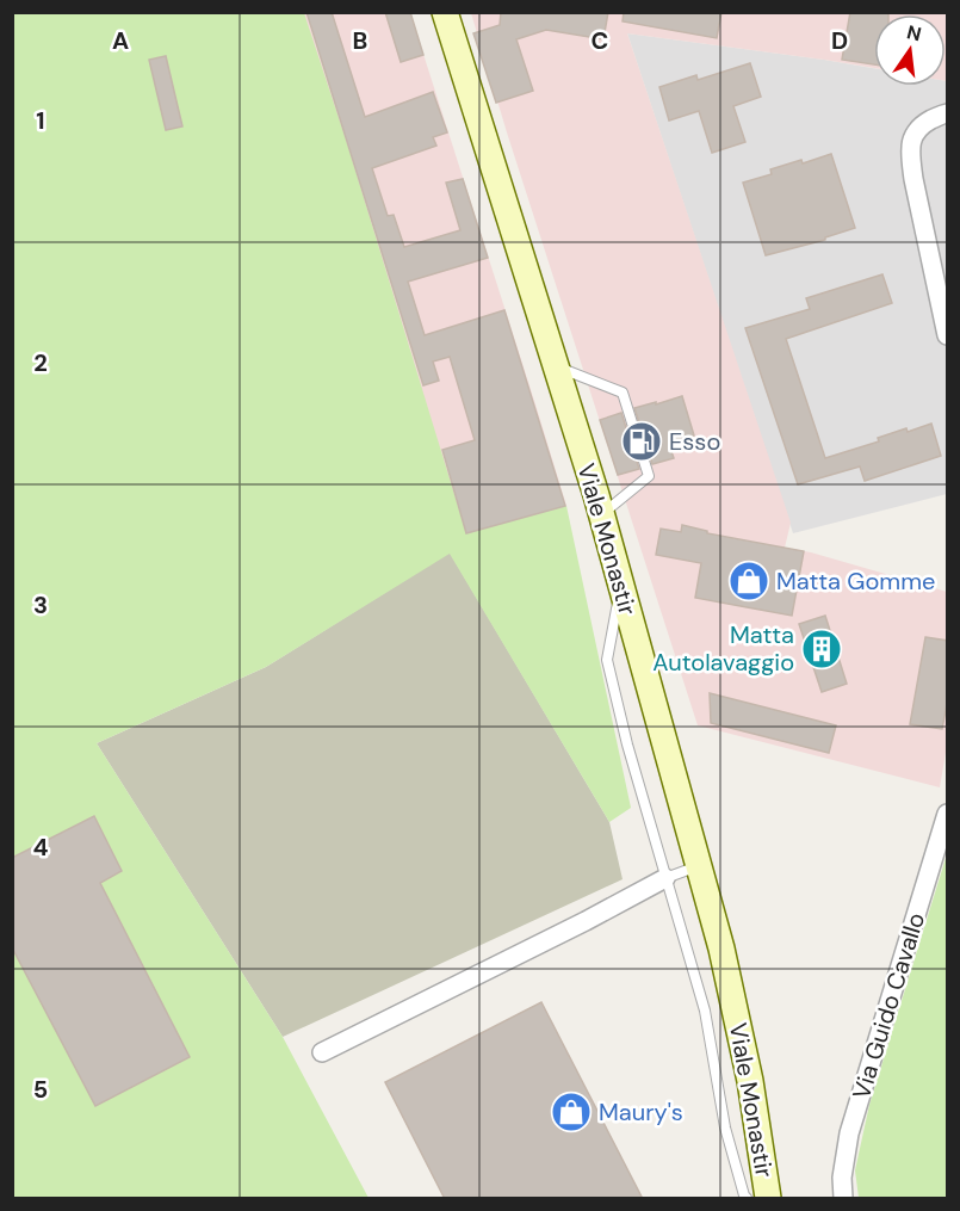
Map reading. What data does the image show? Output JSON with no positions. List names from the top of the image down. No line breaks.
{"streets":{"main road":["Viale Monastir"],"street":["Via Guido Cavallo"]},"places":{"fuel station":["Esso"],"shop":["Matta Gomme","Maury's"],"building":["Matta Autolavaggio"]},"north":"top","grid":{"columns":["A","B","C","D"],"rows":["1","2","3","4","5"]}}
